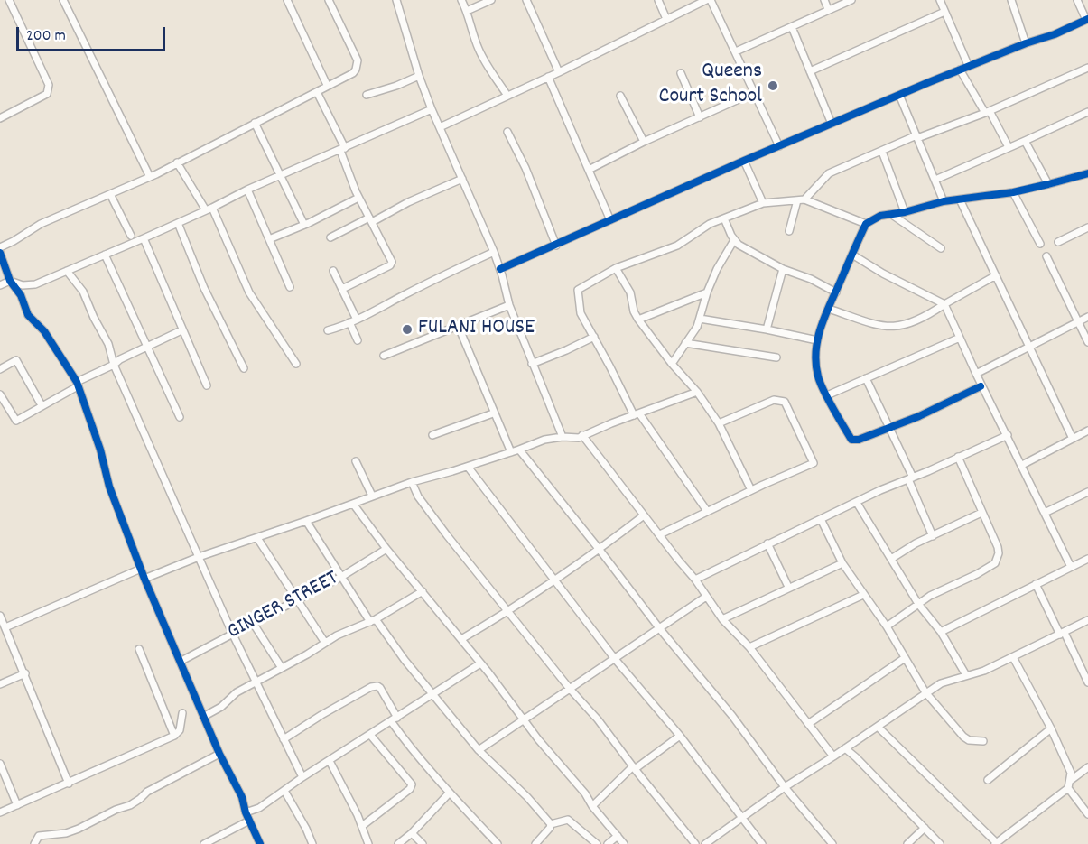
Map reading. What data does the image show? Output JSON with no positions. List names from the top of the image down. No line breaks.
{"streets":{"street":["GINGER STREET"]},"places":["Queens Court School","FULANI HOUSE"],"scale_bar":"200 m"}
